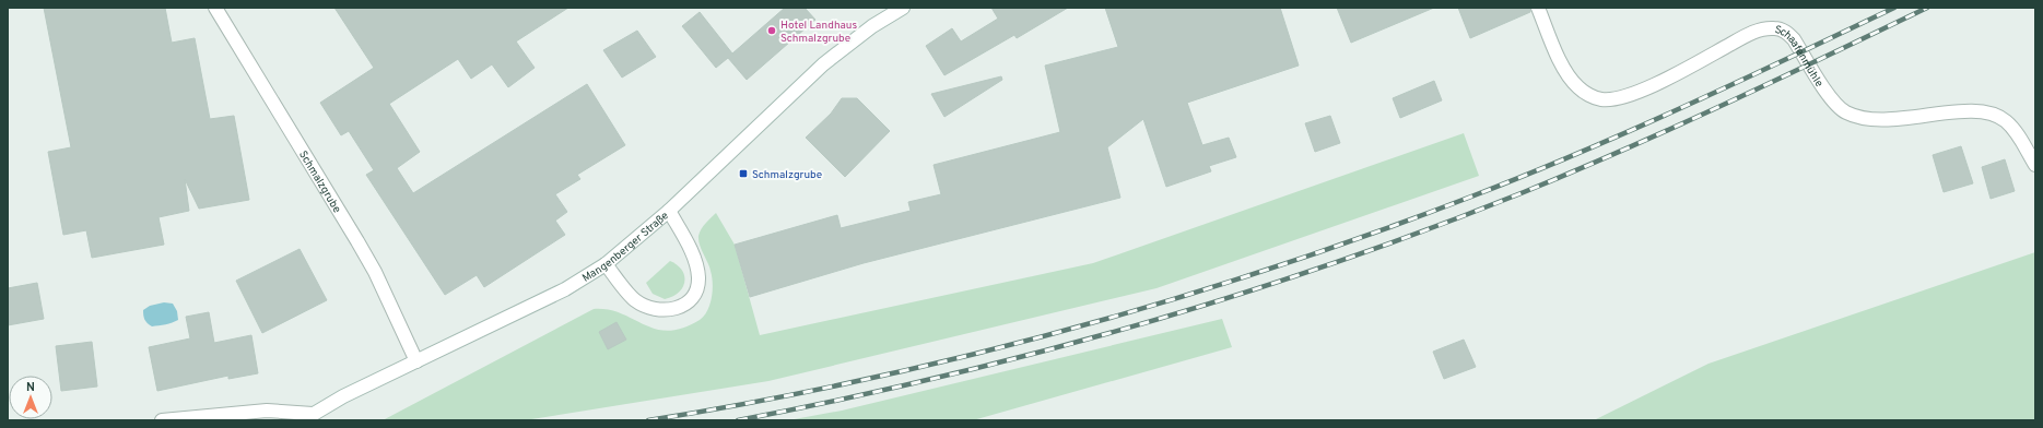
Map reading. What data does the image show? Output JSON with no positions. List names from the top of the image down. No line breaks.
{"streets":{"street":["Schaafenmühle","Schmalzgrube","Mangenberger Straße"]},"crossings":[["Schmalzgrube","Mangenberger Straße"]],"places":{"other":["Hotel Landhaus Schmalzgrube"],"transit":["Schmalzgrube"]},"north":"top"}
